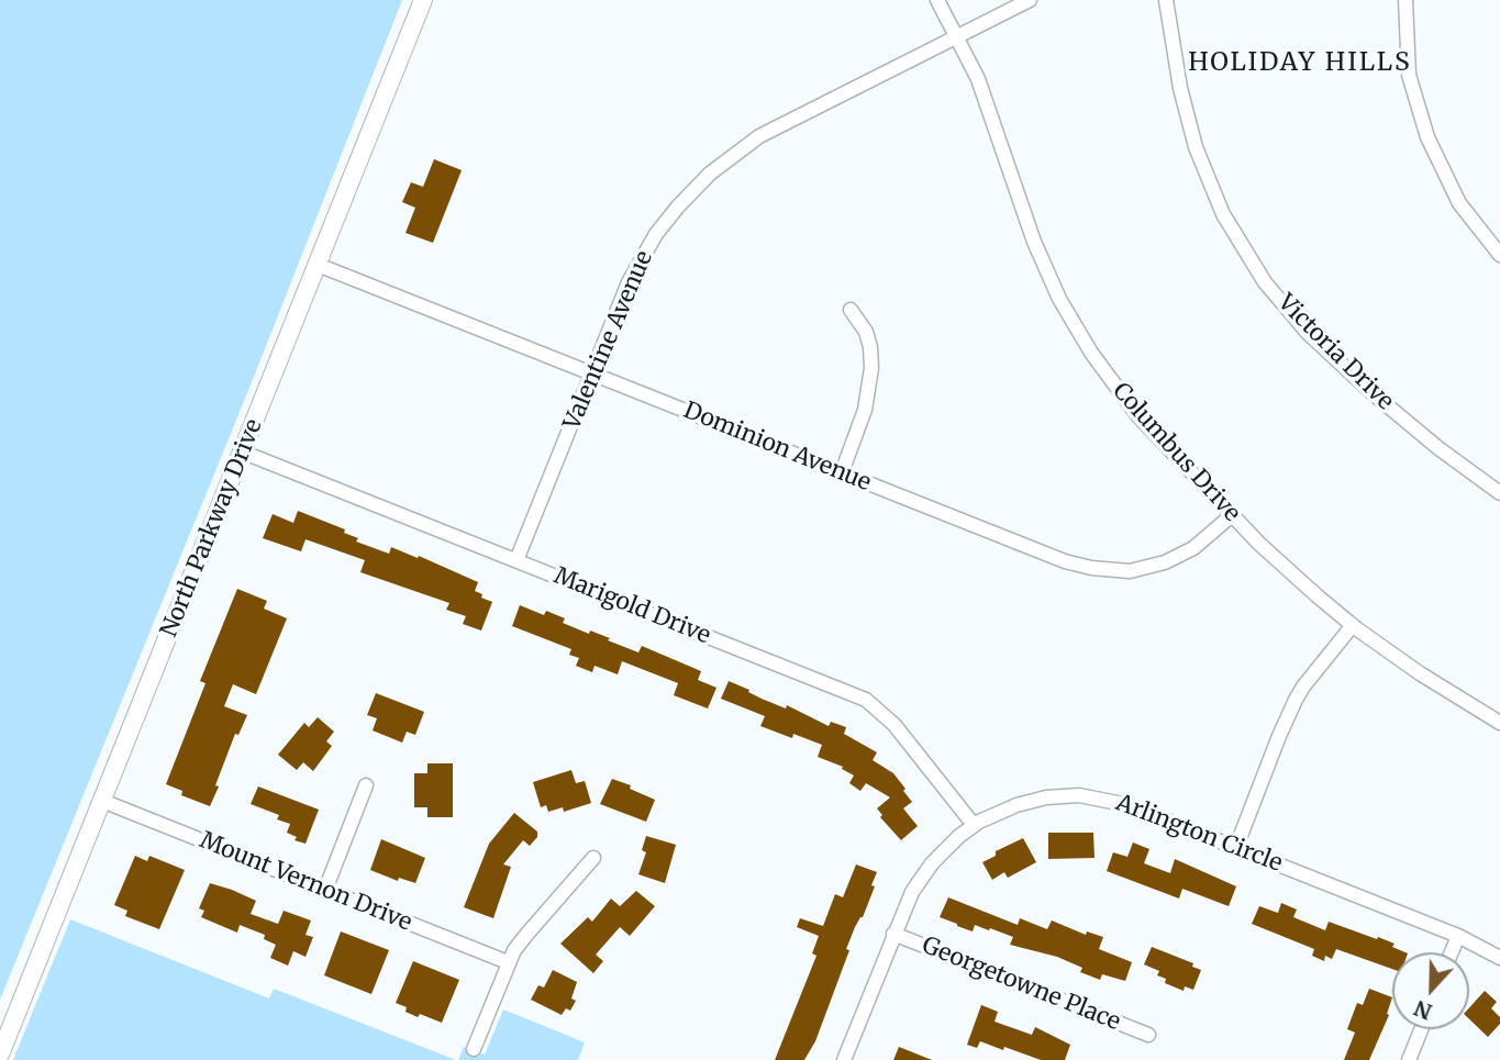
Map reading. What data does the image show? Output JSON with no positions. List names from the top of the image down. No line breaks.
{"streets":{"main road":["North Parkway Drive"],"street":["Valentine Avenue","Victoria Drive","Dominion Avenue","Columbus Drive","Marigold Drive","Arlington Circle","Mount Vernon Drive","Georgetowne Place"]},"crossings":[["Valentine Avenue","Dominion Avenue"],["Valentine Avenue","Columbus Drive"],["Valentine Avenue","Marigold Drive"],["Dominion Avenue","Columbus Drive"],["Dominion Avenue","North Parkway Drive"],["North Parkway Drive","Marigold Drive"],["North Parkway Drive","Mount Vernon Drive"],["Marigold Drive","Arlington Circle"],["Arlington Circle","Georgetowne Place"]],"districts":["HOLIDAY HILLS"],"north":"bottom"}
